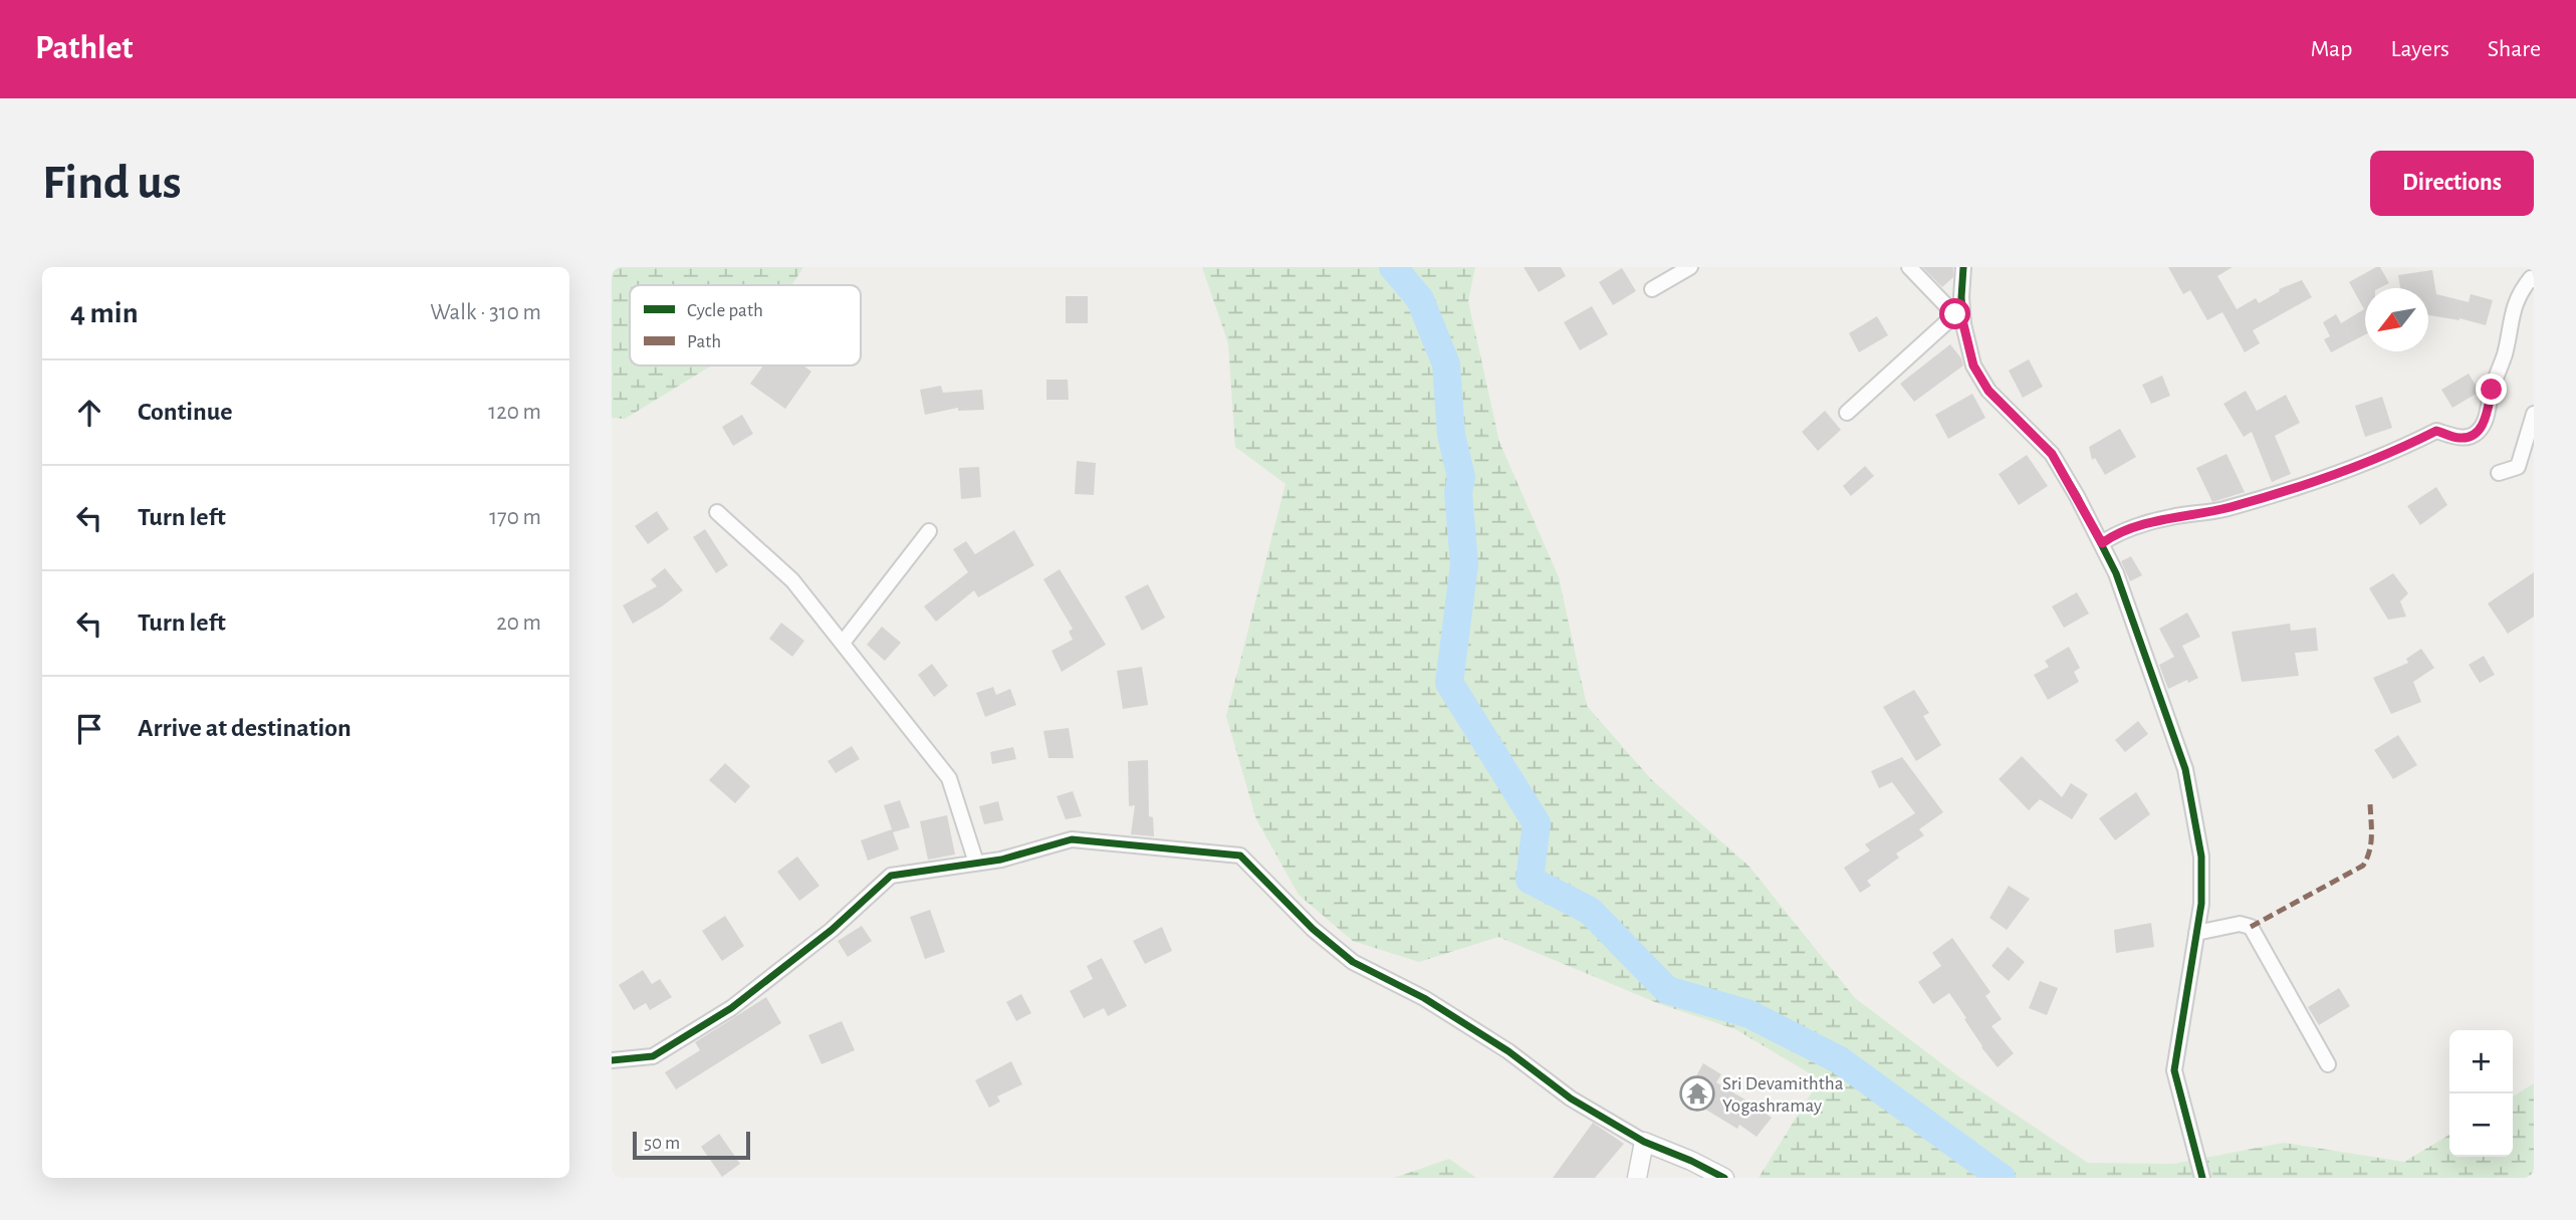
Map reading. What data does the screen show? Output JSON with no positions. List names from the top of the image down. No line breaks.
{"places":{"temple":["Sri Devamiththa Yogashramay"]},"legend":["Cycle path","Path"],"scale_bar":"50 m","north":"bottom left","page":{"header":"Pathlet","nav":["Map","Layers","Share"],"buttons":"Directions","title":"Find us","heading":["4 min","Walk · 310 m"],"list":[["Continue","120 m"],["Turn left","170 m"],["Turn left","20 m"],"Arrive at destination"],"map_buttons":["+","−"],"scale":"50 m"}}
